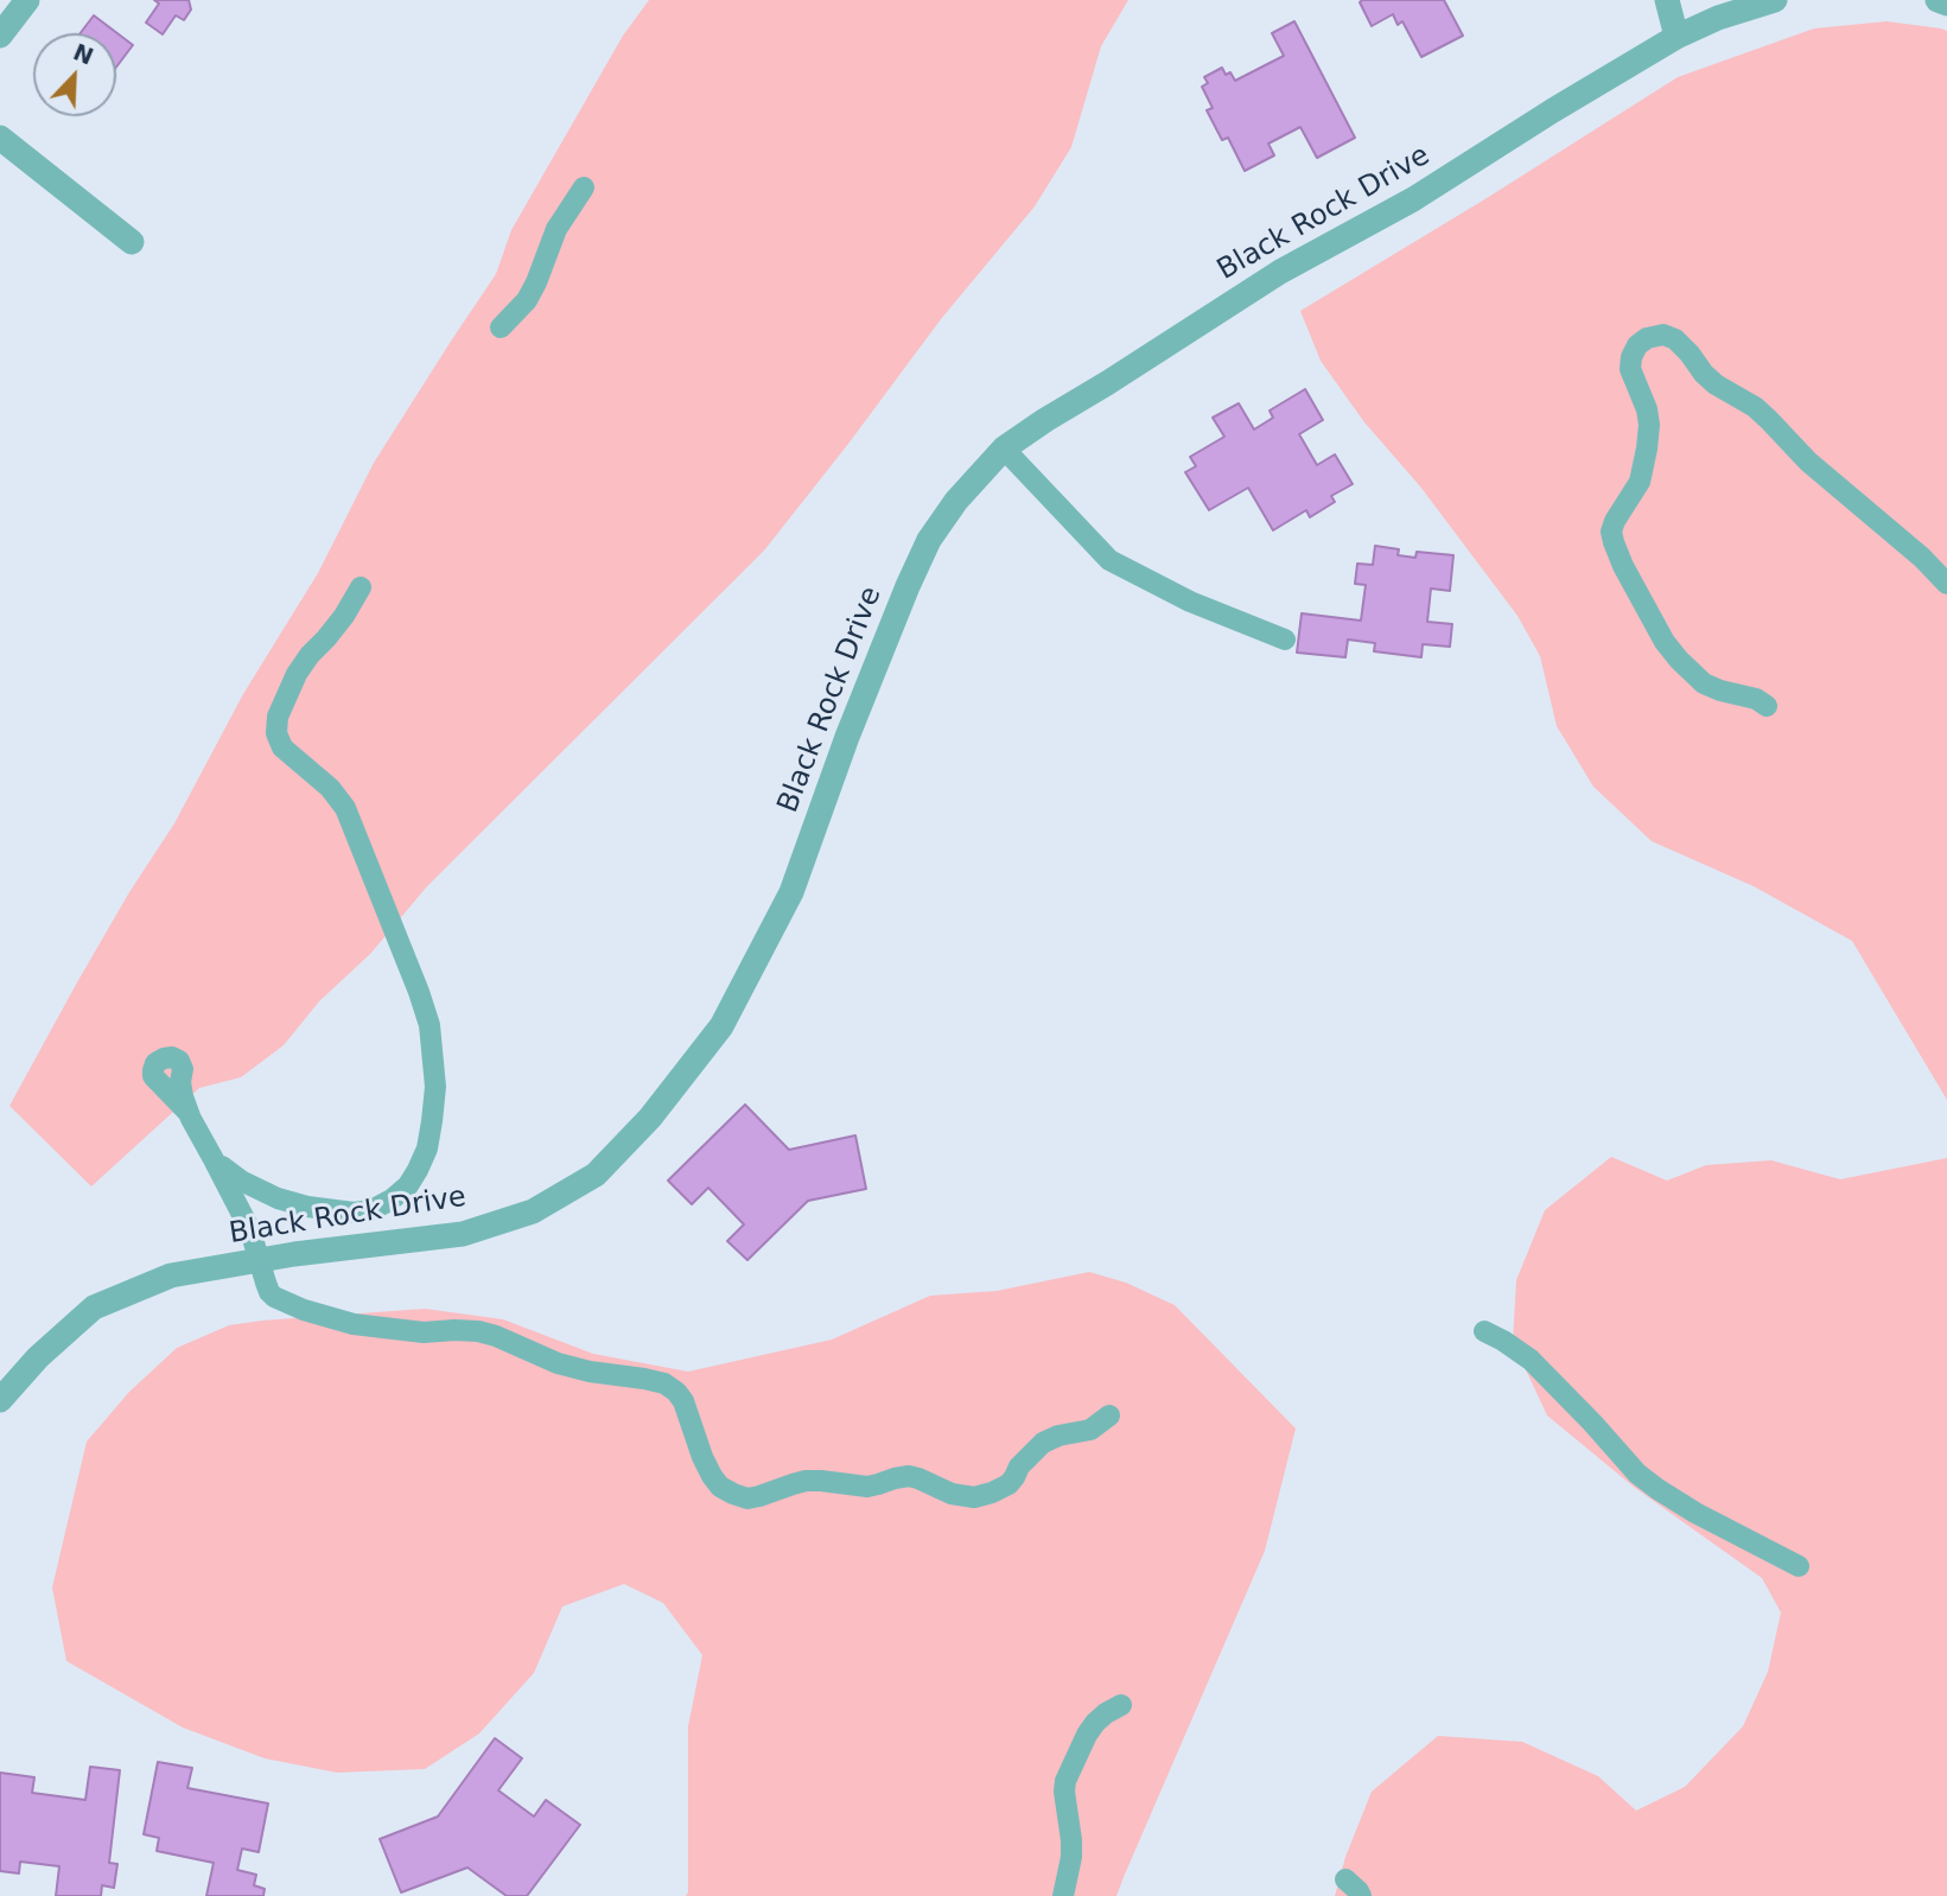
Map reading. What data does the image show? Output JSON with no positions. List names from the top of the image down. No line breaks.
{"streets":{"street":["Black Rock Drive"]},"north":"top right"}
